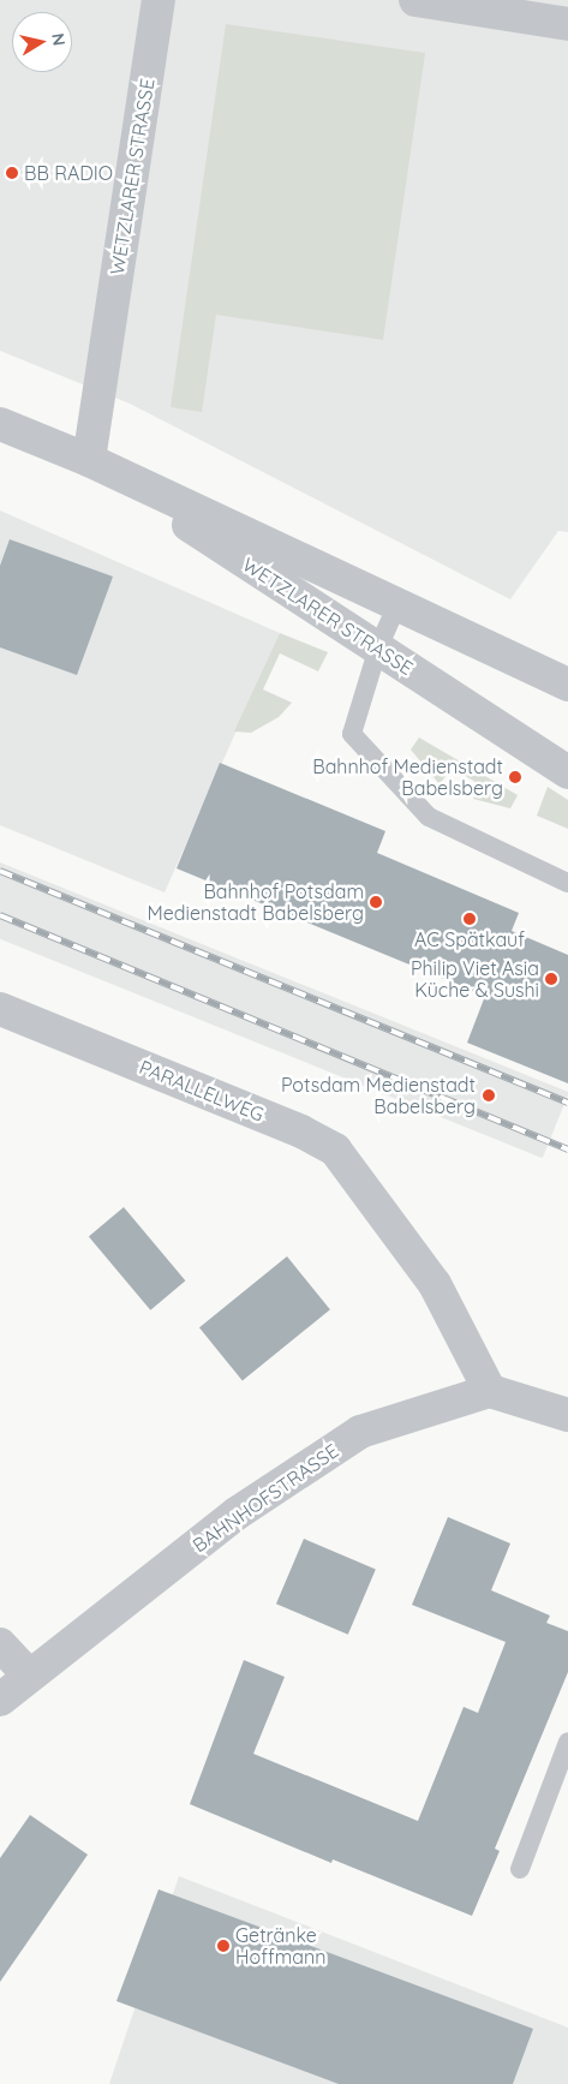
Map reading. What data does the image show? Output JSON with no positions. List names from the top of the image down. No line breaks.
{"streets":{"street":["WETZLARER STRASSE","PARALLELWEG","BAHNHOFSTRASSE"]},"crossings":[["PARALLELWEG","BAHNHOFSTRASSE"]],"places":["BB RADIO","Bahnhof Medienstadt Babelsberg","Bahnhof Potsdam Medienstadt Babelsberg","AC Spätkauf","Philip Viet Asia Küche & Sushi","Potsdam Medienstadt Babelsberg","Getränke Hoffmann"],"north":"right"}
